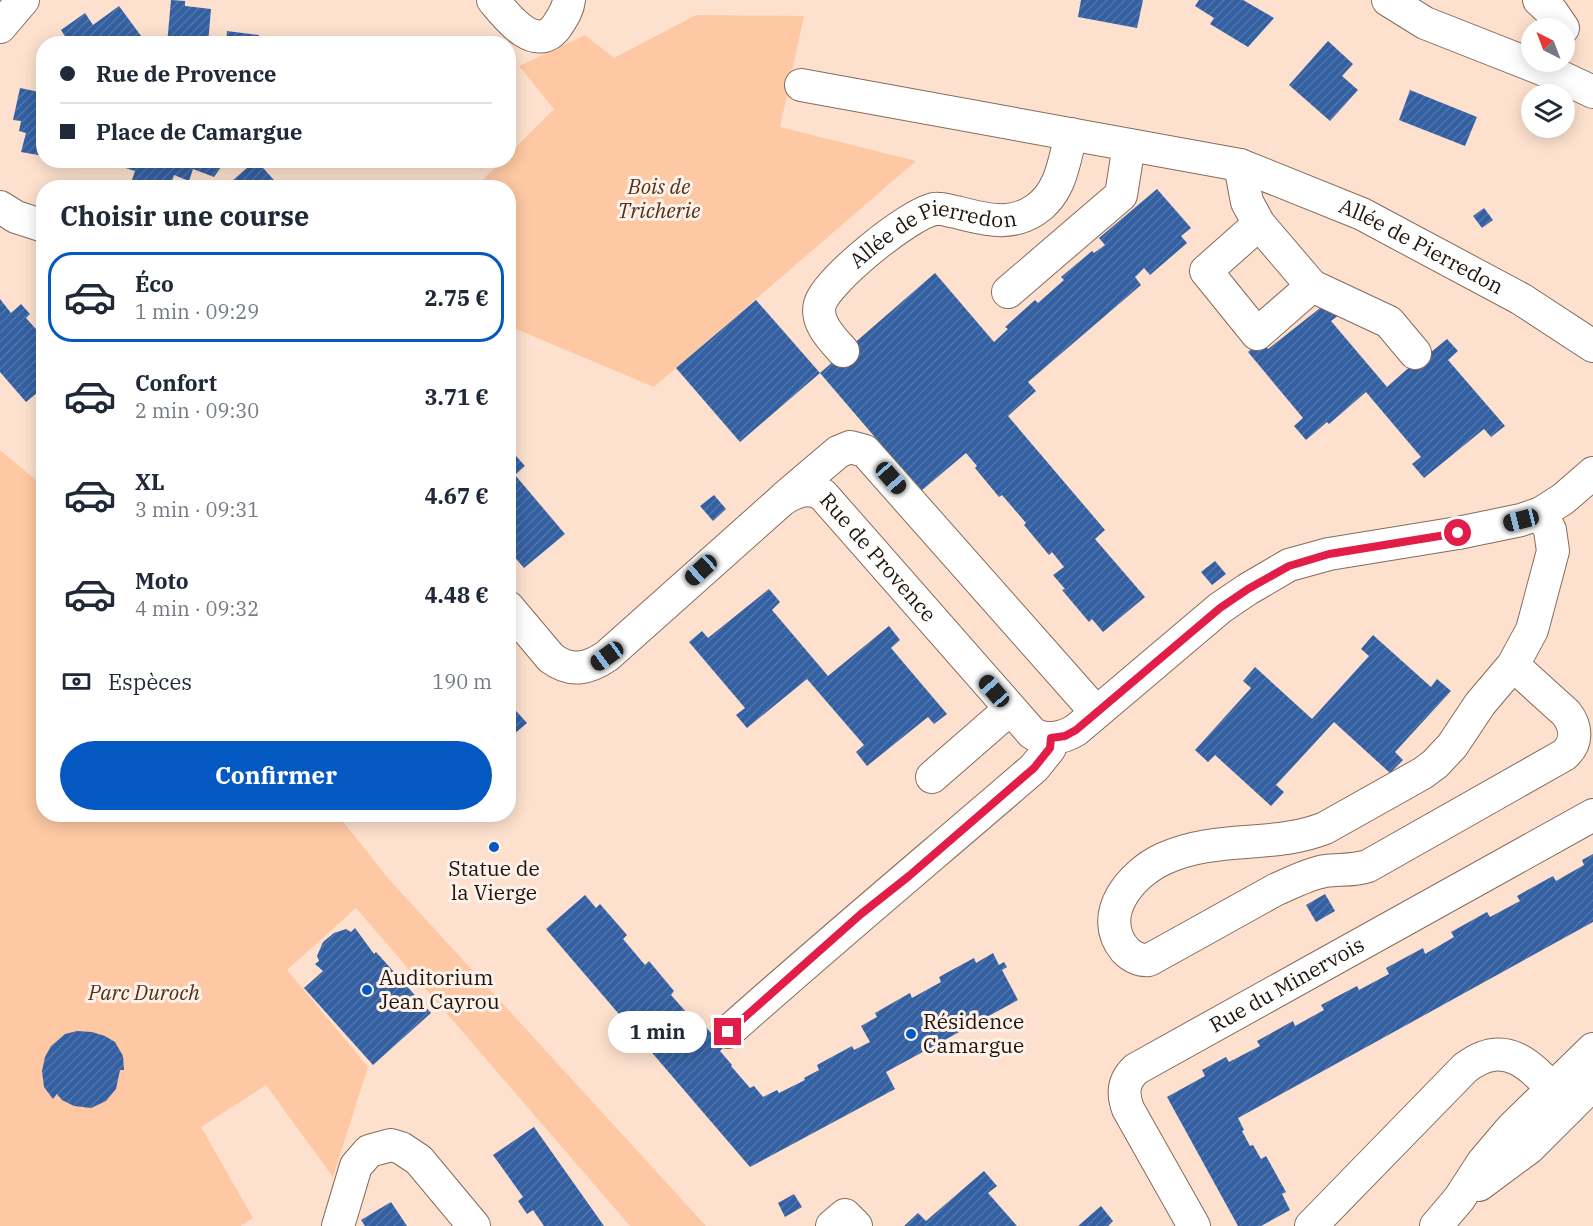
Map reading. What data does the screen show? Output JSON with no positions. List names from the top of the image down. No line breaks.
{"streets":{"street":["Allée de Pierredon","Rue de Provence","Rue du Minervois"]},"parks":["Bois de Tricherie","Parc Duroch"],"places":["Statue de la Vierge","Auditorium Jean Cayrou","Résidence Camargue"],"north":"top left","page":{"banner":["Rue de Provence","Place de Camargue"],"heading":"Choisir une course","list":[{"name":"Éco","note":"1 min · 09:29","value":"2.75 €"},{"name":"Confort","note":"2 min · 09:30","value":"3.71 €"},{"name":"XL","note":"3 min · 09:31","value":"4.67 €"},{"name":"Moto","note":"4 min · 09:32","value":"4.48 €"}],"pay":["Espèces","190 m"],"buttons":"Confirmer","bubble":"1 min"}}
